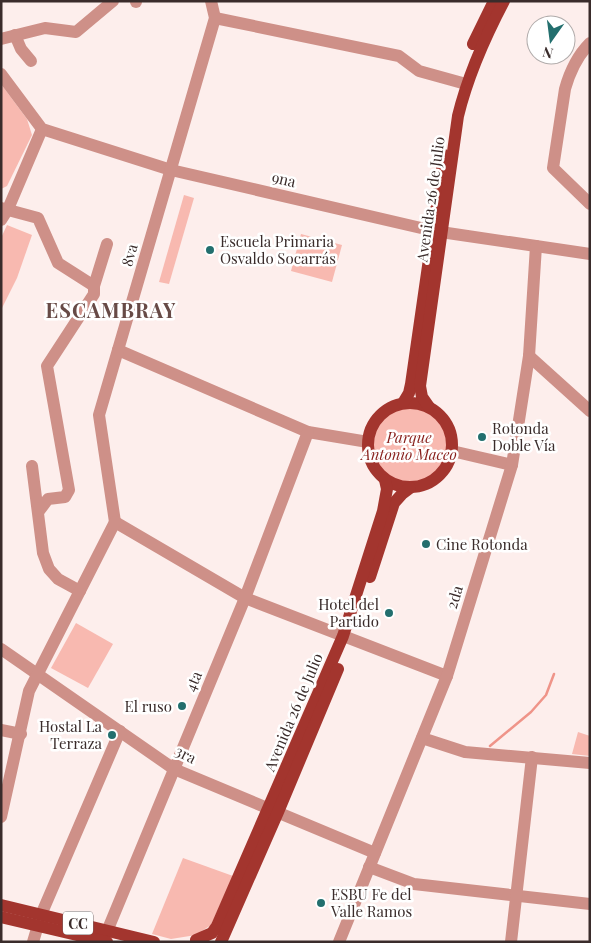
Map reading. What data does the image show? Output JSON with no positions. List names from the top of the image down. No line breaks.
{"streets":{"main road":["Avenida 26 de Julio","CC"],"street":["9na","8va","2da","4ta","3ra"]},"crossings":[["9na","Avenida 26 de Julio"],["9na","8va"],["9na","2da"],["Avenida 26 de Julio","3ra"],["2da","3ra"],["4ta","3ra"],["4ta","CC"]],"districts":["ESCAMBRAY"],"parks":["Parque Antonio Maceo"],"places":["Escuela Primaria Osvaldo Socarrás","Rotonda Doble Vía","Cine Rotonda","Hotel del Partido","El ruso","Hostal La Terraza","ESBU Fe del Valle Ramos"],"north":"bottom"}
